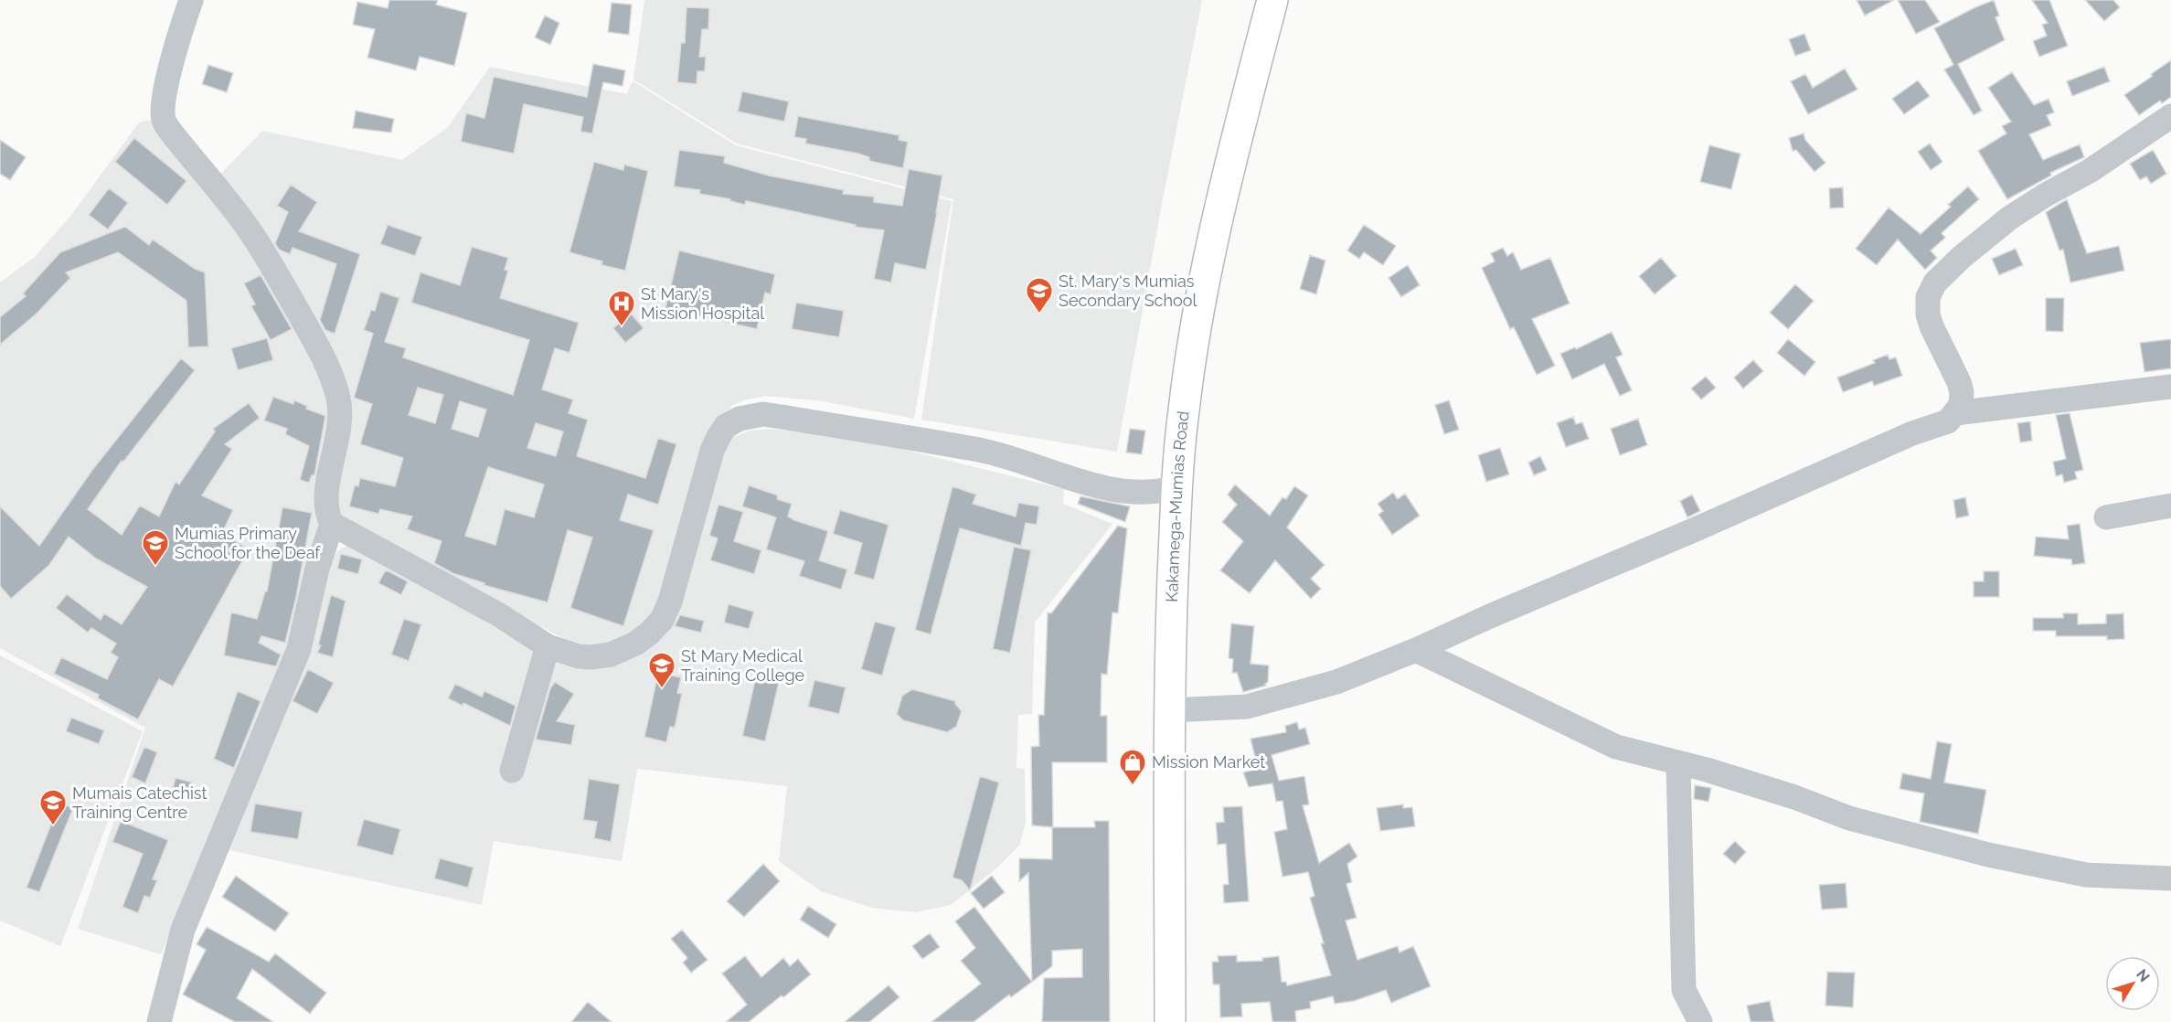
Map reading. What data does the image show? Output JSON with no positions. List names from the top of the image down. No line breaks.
{"streets":{"highway":["Kakamega-Mumias Road"]},"places":{"school or university":["St. Mary's Mumias Secondary School","Mumias Primary School for the Deaf","St Mary Medical Training College","Mumais Catechist Training Centre"],"hospital":["St Mary's Mission Hospital"],"shop":["Mission Market"]},"north":"top right"}
